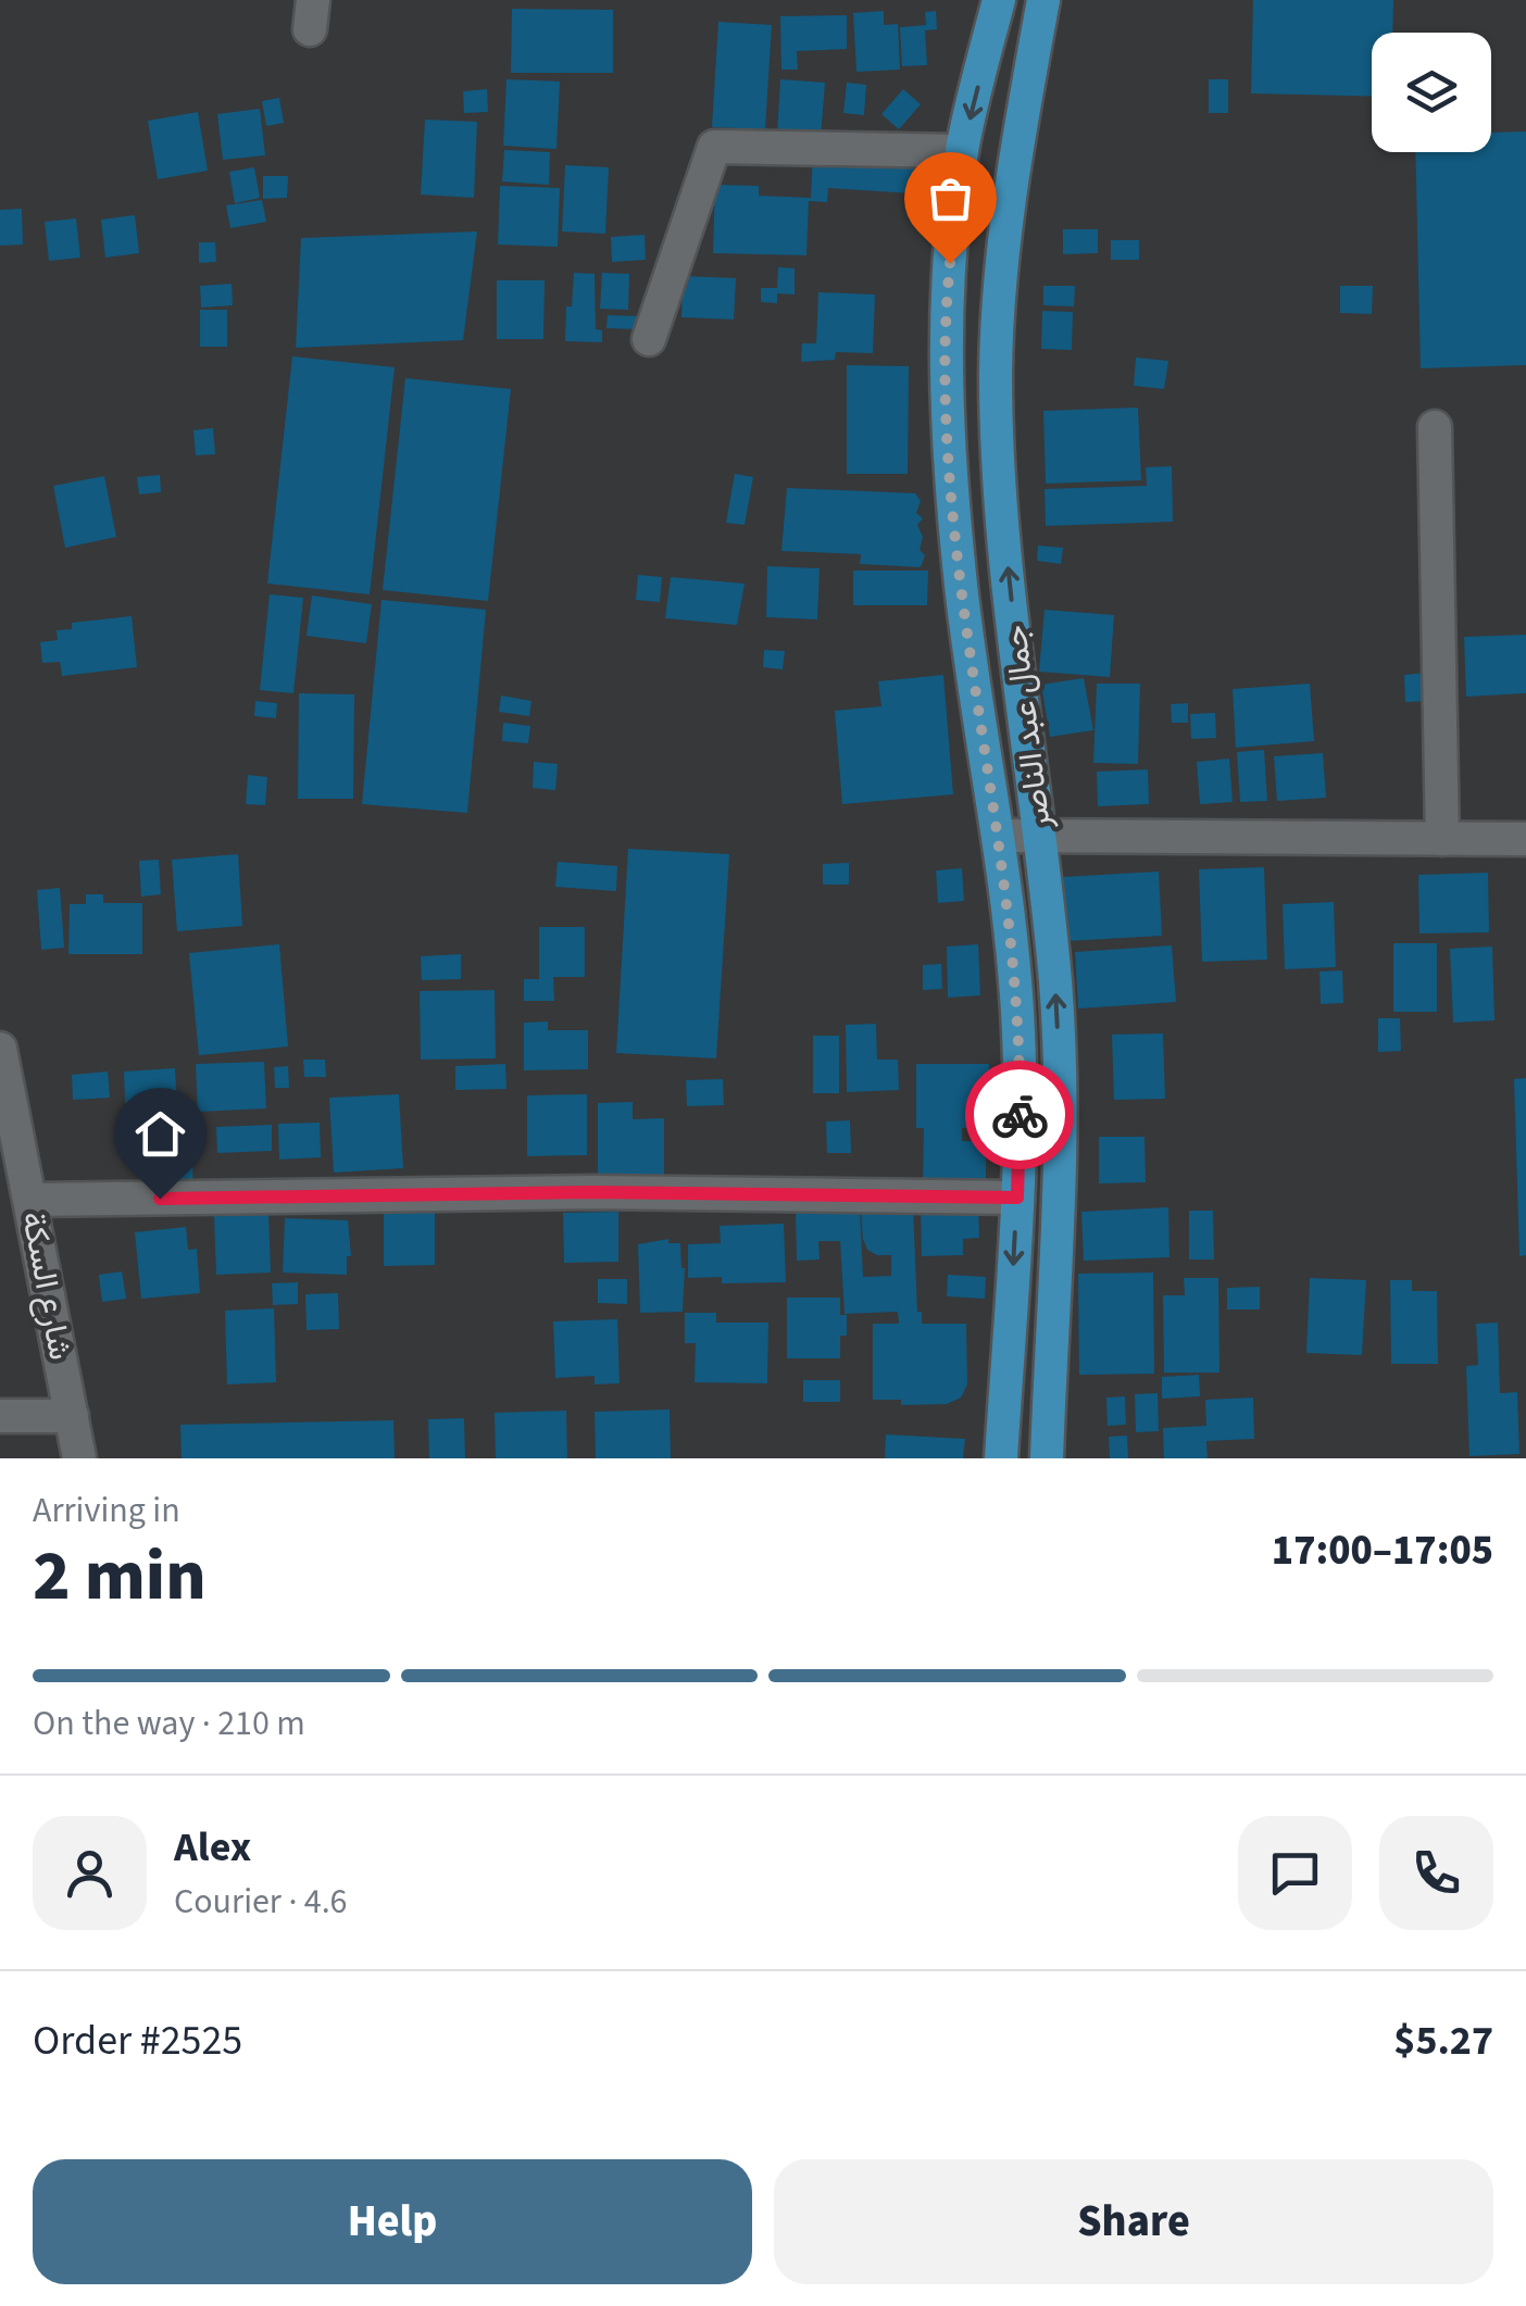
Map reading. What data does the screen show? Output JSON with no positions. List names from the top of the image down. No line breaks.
{"streets":{"main road":["جمال عبد الناصر"],"street":["شارع السكة"]},"page":{"heading":["2 min","Arriving in","17:00–17:05"],"panel":["Alex","Courier · 4.6","Order #2525","$5.27"],"bar":"On the way · 210 m","buttons":["Help","Share"]}}
